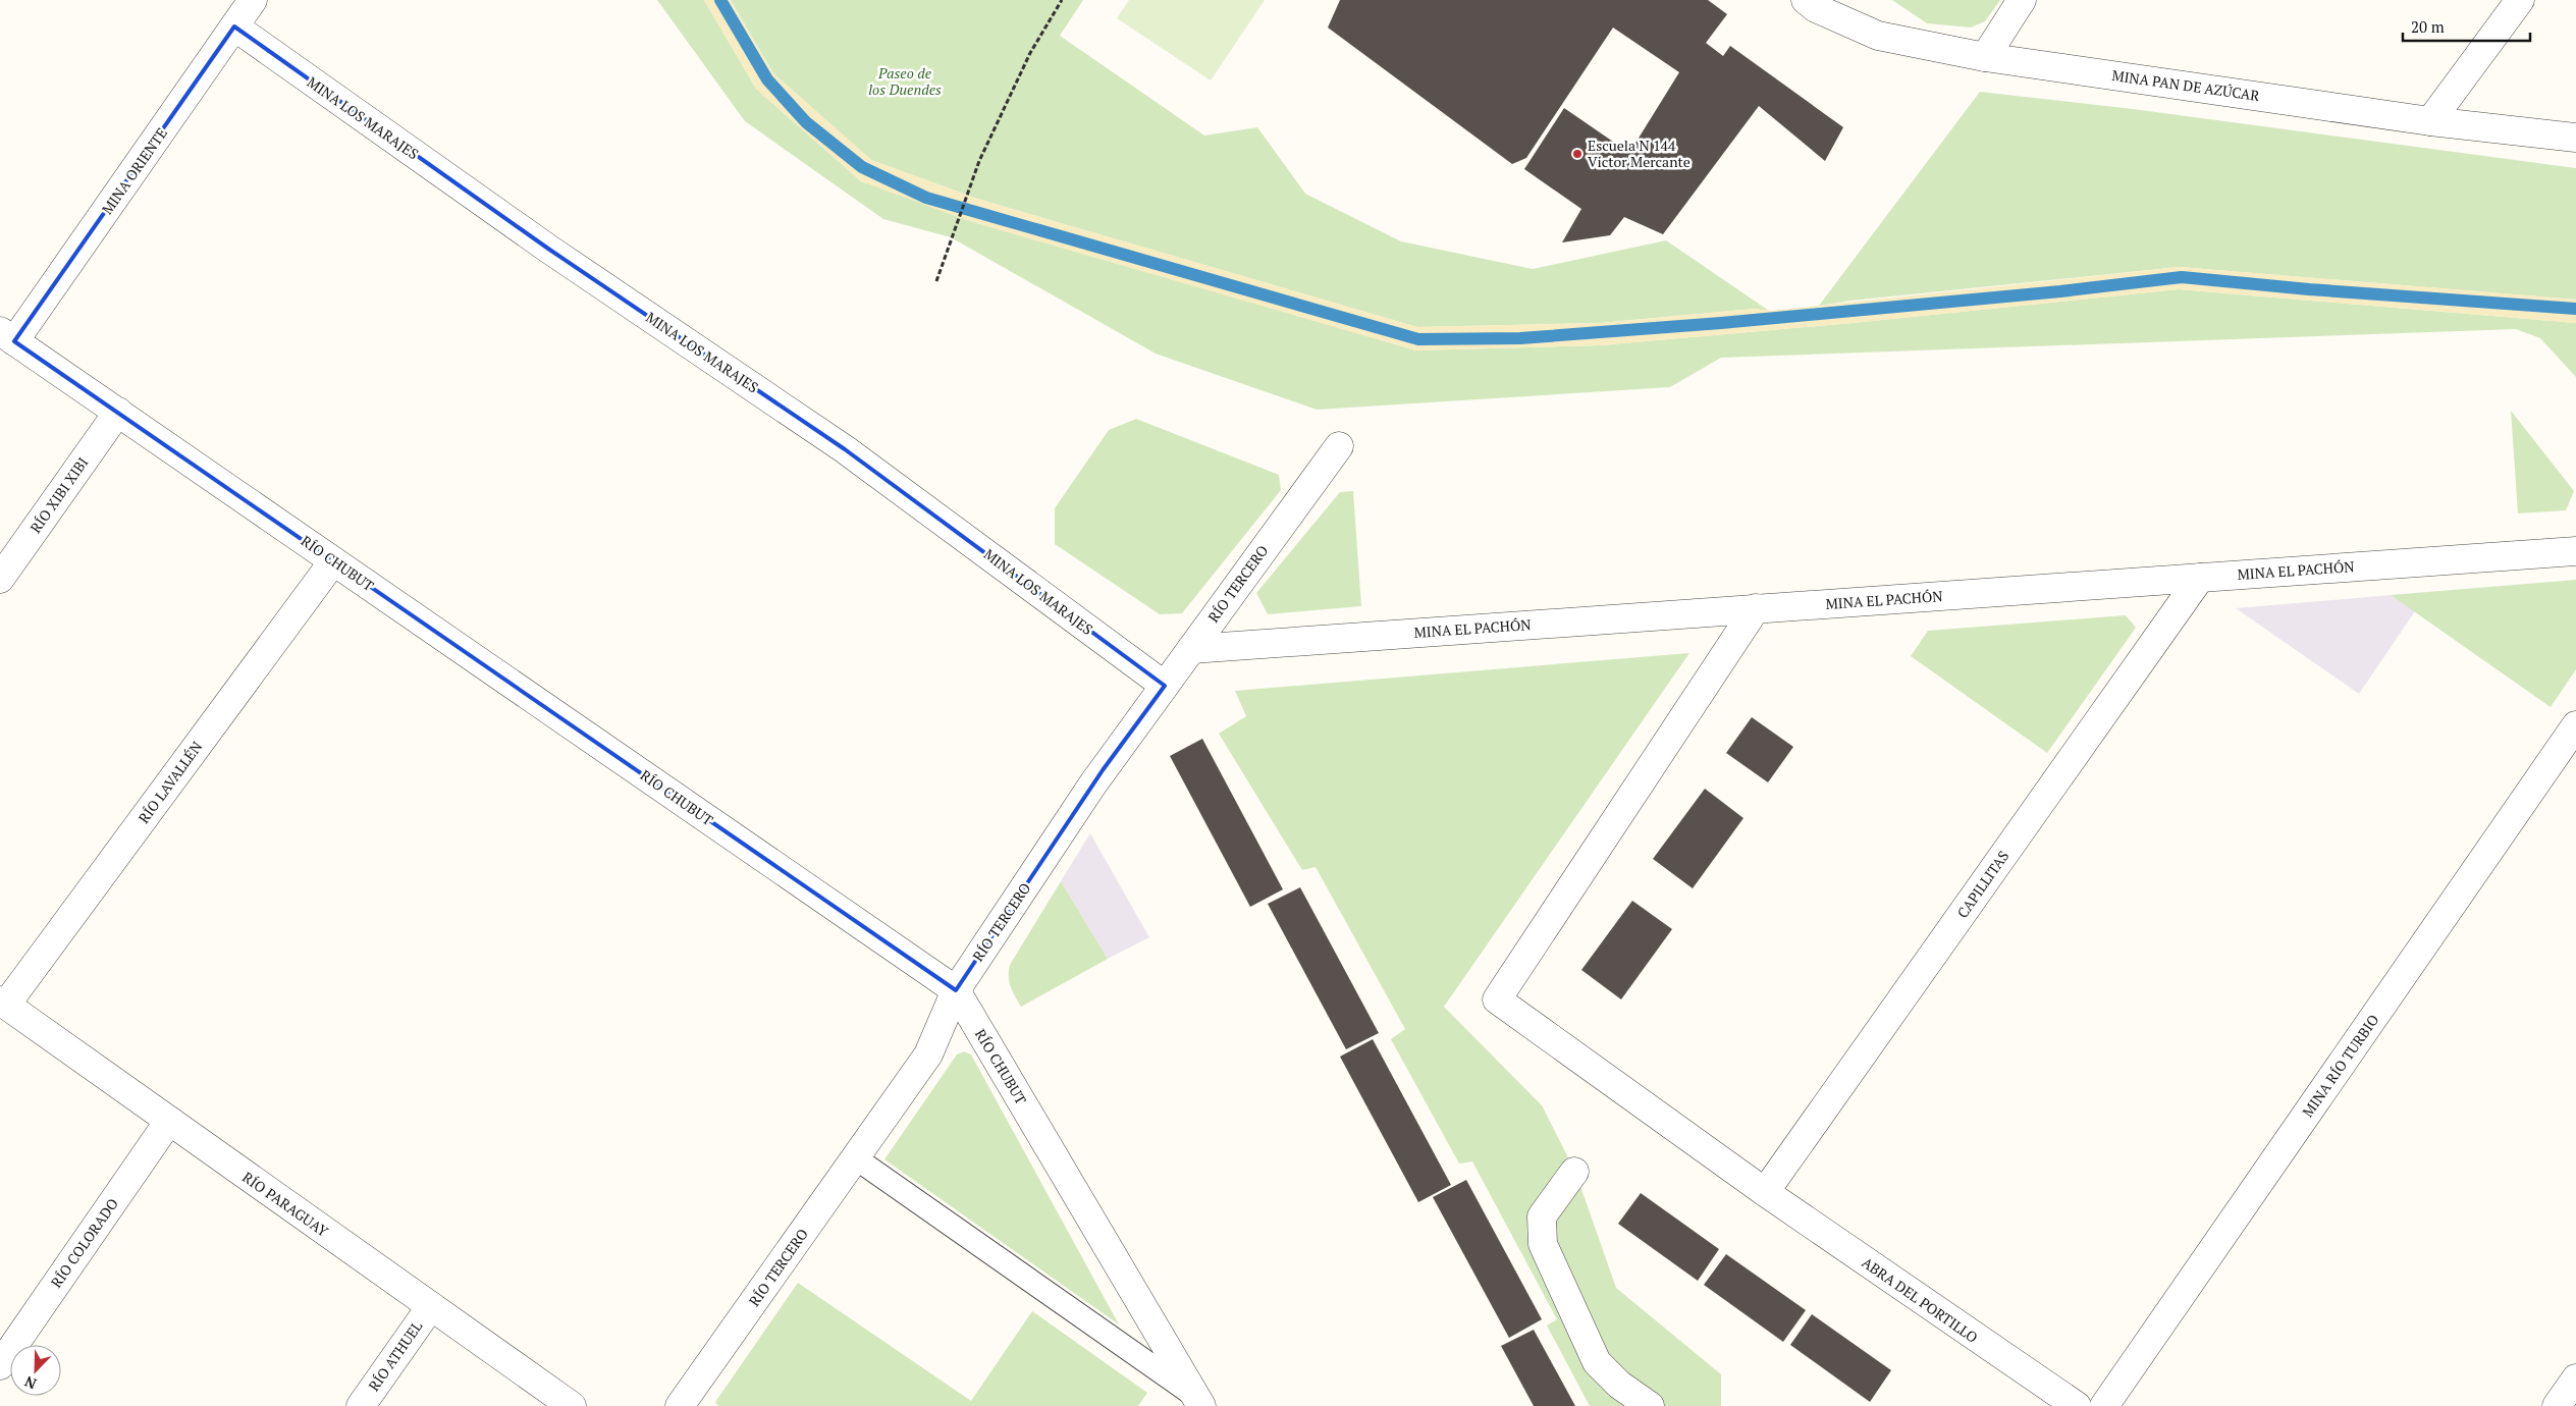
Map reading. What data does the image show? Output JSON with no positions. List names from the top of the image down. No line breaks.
{"streets":{"street":["MINA PAN DE AZÚCAR","MINA LOS MARAJES","MINA ORIENTE","RÍO XIBI XIBI","RÍO CHUBUT","MINA EL PACHÓN","RÍO TERCERO","RÍO LAVALLÉN","CAPILLITAS","MINA RÍO TURBIO","RÍO PARAGUAY","RÍO COLORADO","ABRA DEL PORTILLO","RÍO ATHUEL"]},"crossings":[["MINA LOS MARAJES","MINA ORIENTE"],["MINA LOS MARAJES","RÍO TERCERO"],["MINA ORIENTE","RÍO CHUBUT"],["RÍO XIBI XIBI","RÍO CHUBUT"],["RÍO CHUBUT","RÍO TERCERO"],["RÍO CHUBUT","RÍO LAVALLÉN"],["MINA EL PACHÓN","RÍO TERCERO"],["MINA EL PACHÓN","CAPILLITAS"],["MINA EL PACHÓN","ABRA DEL PORTILLO"],["RÍO LAVALLÉN","RÍO PARAGUAY"],["CAPILLITAS","ABRA DEL PORTILLO"],["RÍO PARAGUAY","RÍO COLORADO"],["RÍO PARAGUAY","RÍO ATHUEL"]],"parks":["Paseo de los Duendes"],"places":["Escuela N 144 Victor Mercante"],"scale_bar":"20 m","north":"bottom left"}
